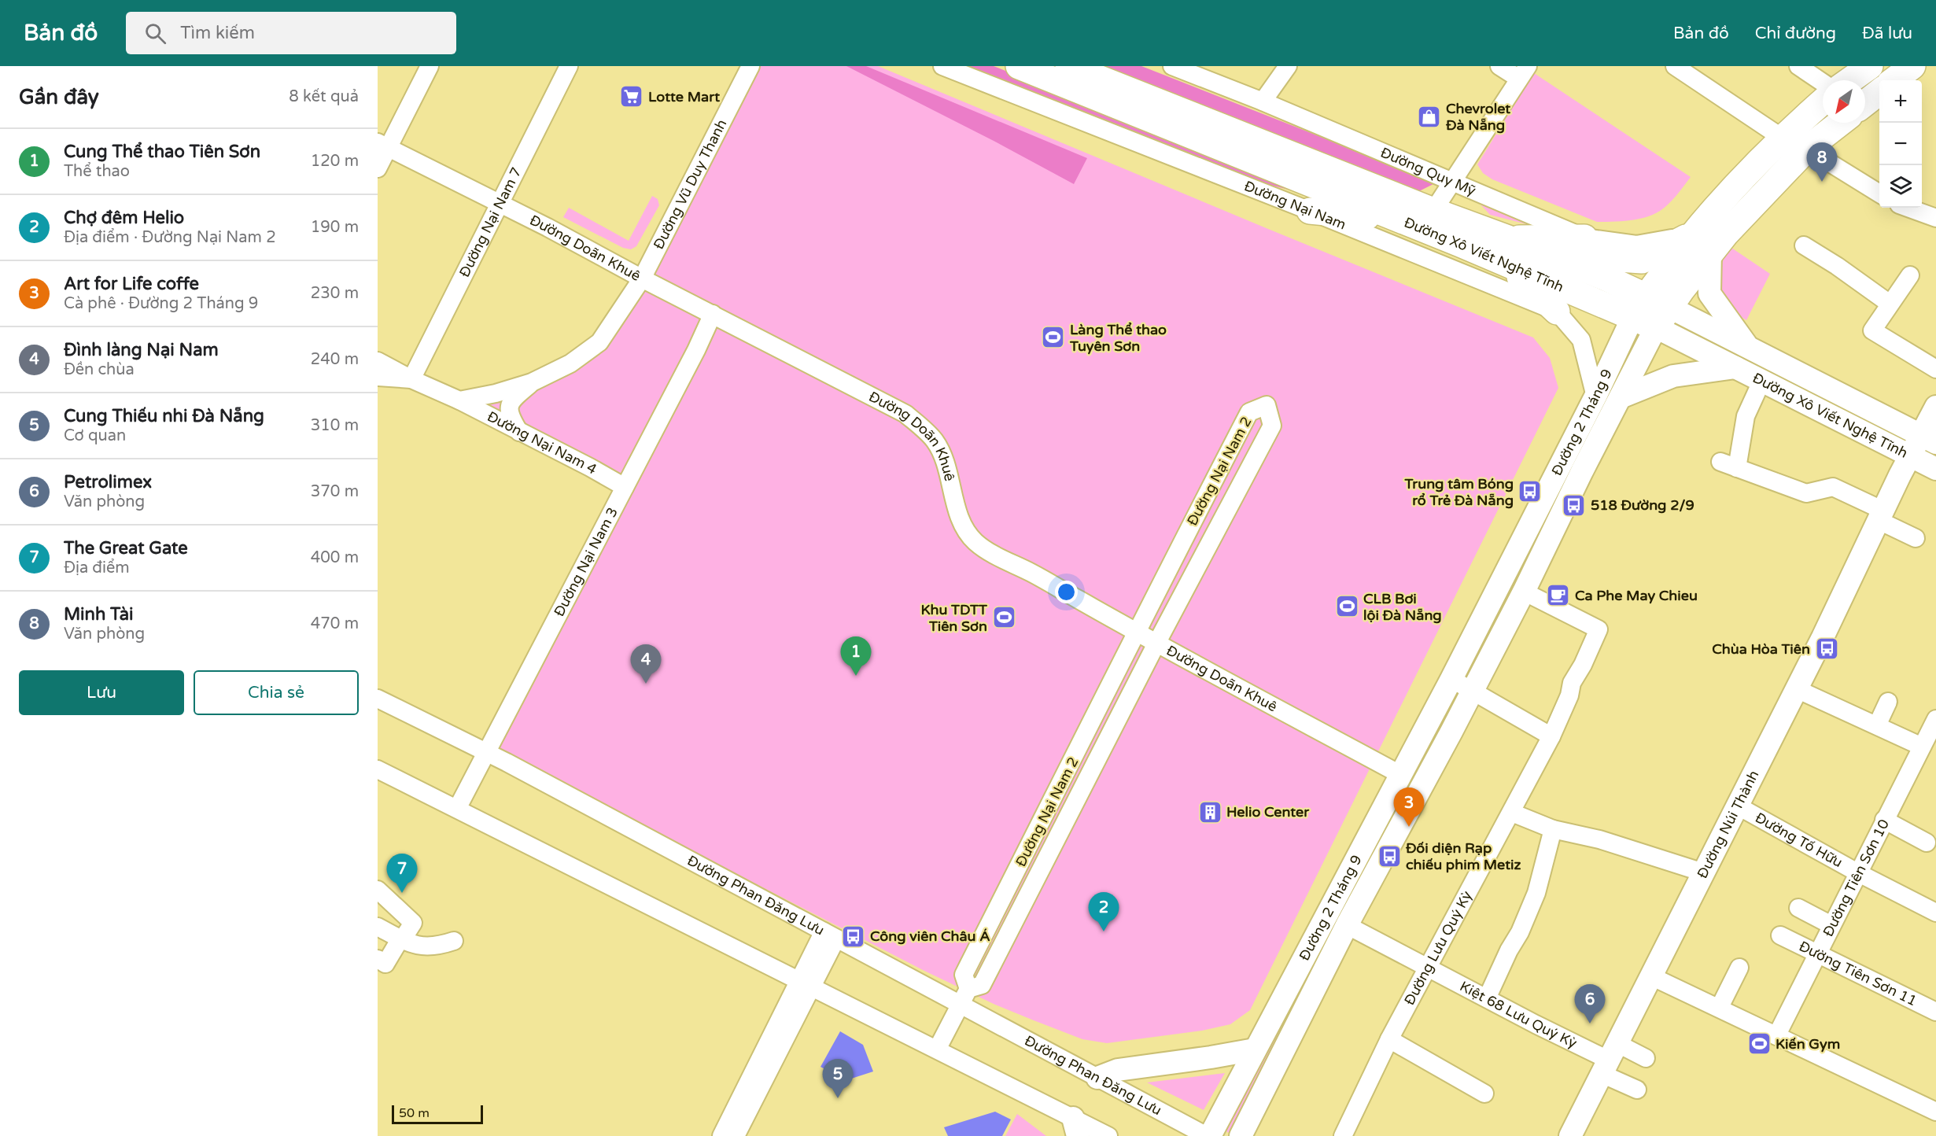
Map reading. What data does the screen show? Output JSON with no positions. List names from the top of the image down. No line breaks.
{"streets":{"highway":["Đường Xô Viết Nghệ Tĩnh","Đường 2 Tháng 9"],"main road":["Đường Núi Thành"],"street":["Đường Quy Mỹ","Đường Vũ Duy Thanh","Đường Nại Nam","Đường Nại Nam 7","Đường Doãn Khuê","Đường Nại Nam 4","Đường Nại Nam 2","Đường Nại Nam 3","Đường Tố Hữu","Đường Tiên Sơn 10","Đường Phan Đăng Lưu","Đường Lưu Quý Kỳ","Đường Tiên Sơn 11","Kiệt 68 Lưu Quý Kỳ"]},"crossings":[["Đường Quy Mỹ","Đường 2 Tháng 9"],["Đường Vũ Duy Thanh","Đường Doãn Khuê"],["Đường Nại Nam","Đường 2 Tháng 9"],["Đường Nại Nam 7","Đường Doãn Khuê"],["Đường Nại Nam 7","Đường Nại Nam 4"],["Đường Doãn Khuê","Đường 2 Tháng 9"],["Đường Doãn Khuê","Đường Nại Nam 2"],["Đường Doãn Khuê","Đường Nại Nam 3"],["Đường Xô Viết Nghệ Tĩnh","Đường 2 Tháng 9"],["Đường Xô Viết Nghệ Tĩnh","Đường Núi Thành"],["Đường 2 Tháng 9","Đường Phan Đăng Lưu"],["Đường 2 Tháng 9","Đường Lưu Quý Kỳ"],["Đường 2 Tháng 9","Kiệt 68 Lưu Quý Kỳ"],["Đường Nại Nam 4","Đường Nại Nam 3"],["Đường Nại Nam 2","Đường Phan Đăng Lưu"],["Đường Nại Nam 3","Đường Phan Đăng Lưu"],["Đường Núi Thành","Đường Tố Hữu"],["Đường Núi Thành","Kiệt 68 Lưu Quý Kỳ"],["Đường Tố Hữu","Đường Tiên Sơn 10"],["Đường Tiên Sơn 10","Đường Tiên Sơn 11"],["Đường Lưu Quý Kỳ","Kiệt 68 Lưu Quý Kỳ"]],"places":{"supermarket":["Lotte Mart"],"shop":["Chevrolet Đà Nẵng"],"sports":["Làng Thể thao Tuyên Sơn","CLB Bơi lội Đà Nẵng","Khu TDTT Tiên Sơn","Kiến Gym"],"bus stop":["Trung tâm Bóng rổ Trẻ Đà Nẵng","518 Đường 2/9","Chùa Hòa Tiên","Đối diện Rạp chiếu phim Metiz","Công viên Châu Á"],"cafe":["Ca Phe May Chieu"],"building":["Helio Center"]},"scale_bar":"50 m","north":"bottom left","page":{"header":"Bản đồ","search":"Tìm kiếm","nav":["Bản đồ","Chỉ đường","Đã lưu"],"heading":["Gần đây","8 kết quả"],"map_buttons":["+","−"],"list":[{"mark":"1","name":"Cung Thể thao Tiên Sơn","note":"Thể thao","value":"120 m"},{"mark":"2","name":"Chợ đêm Helio","note":"Địa điểm · Đường Nại Nam 2","value":"190 m"},{"mark":"3","name":"Art for Life coffe","note":"Cà phê · Đường 2 Tháng 9","value":"230 m"},{"mark":"4","name":"Đình làng Nại Nam","note":"Đền chùa","value":"240 m"},{"mark":"5","name":"Cung Thiếu nhi Đà Nẵng","note":"Cơ quan","value":"310 m"},{"mark":"6","name":"Petrolimex","note":"Văn phòng","value":"370 m"},{"mark":"7","name":"The Great Gate","note":"Địa điểm","value":"400 m"},{"mark":"8","name":"Minh Tài","note":"Văn phòng","value":"470 m"}],"pins":["8","1","4","3","7","2","6","5"],"buttons":["Lưu","Chia sẻ"],"scale":"50 m"}}
